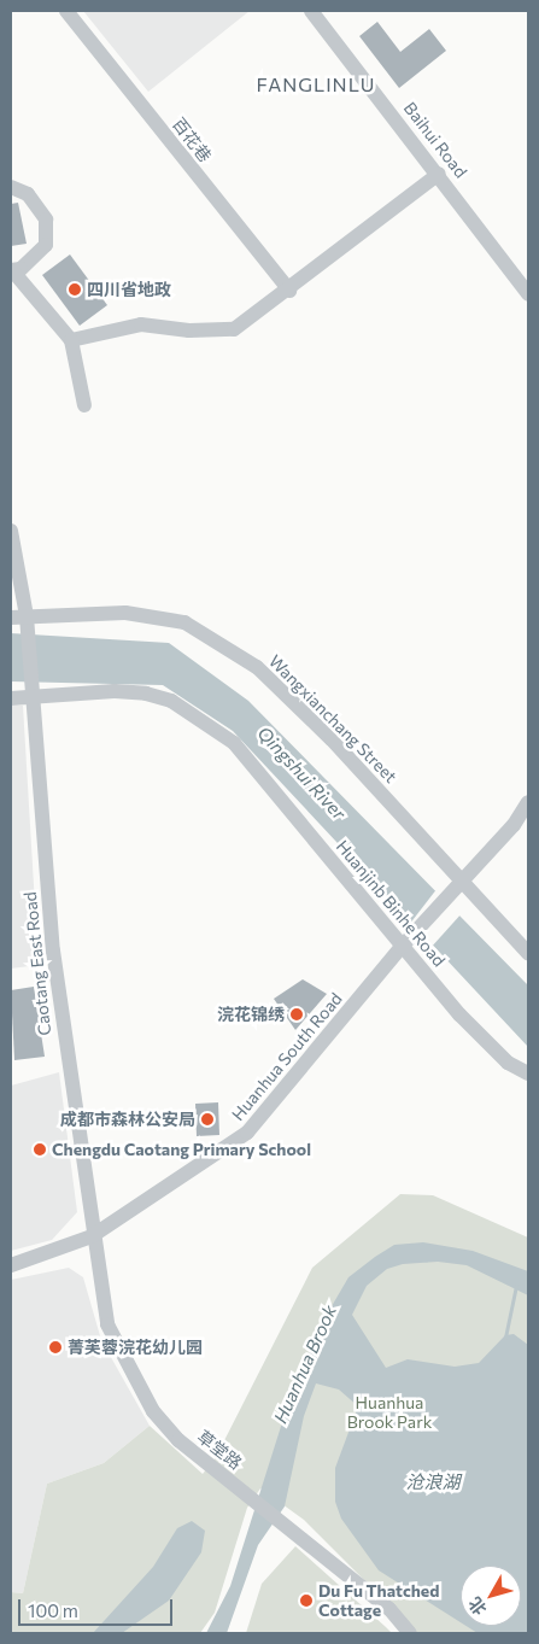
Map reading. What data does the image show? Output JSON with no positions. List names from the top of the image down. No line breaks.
{"streets":{"street":["百花巷","Baihui Road","Wangxianchang Street","Huanjinb Binhe Road","Caotang East Road","Huanhua South Road","草堂路"]},"crossings":[["Wangxianchang Street","Caotang East Road"],["Wangxianchang Street","Huanhua South Road"],["Huanjinb Binhe Road","Caotang East Road"],["Huanjinb Binhe Road","Huanhua South Road"],["Caotang East Road","Huanhua South Road"],["Caotang East Road","草堂路"],["Huanhua South Road","草堂路"]],"districts":["FANGLINLU"],"water":["Qingshui River","Huanhua Brook","沧浪湖"],"parks":["Huanhua Brook Park"],"places":["四川省地政","浣花锦绣","成都市森林公安局","Chengdu Caotang Primary School","菁芙蓉浣花幼儿园","Du Fu Thatched Cottage"],"scale_bar":"100 m","north":"bottom left"}
